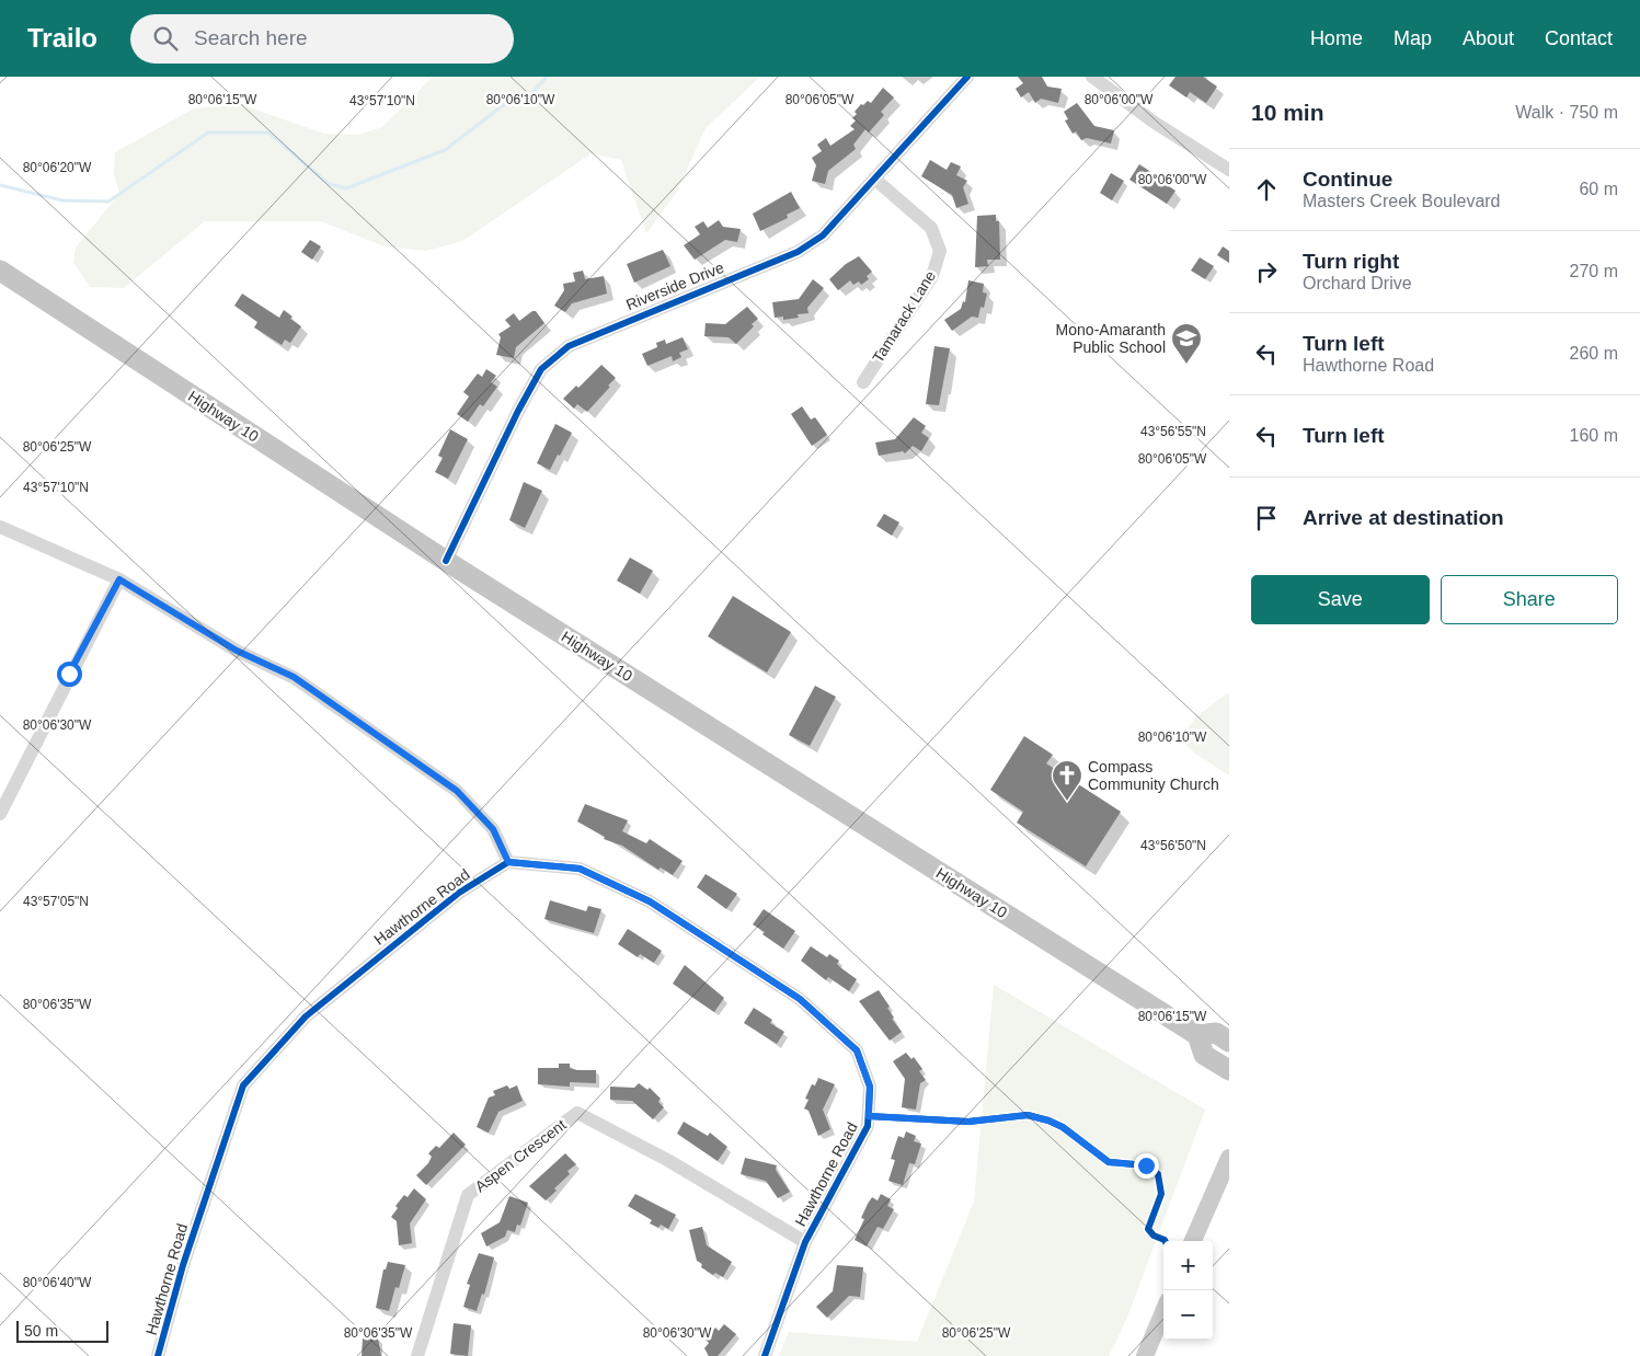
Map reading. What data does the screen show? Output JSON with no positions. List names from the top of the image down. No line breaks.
{"streets":{"highway":["Highway 10"],"street":["Riverside Drive","Tamarack Lane","Hawthorne Road","Aspen Crescent"]},"crossings":[["Riverside Drive","Tamarack Lane"],["Riverside Drive","Highway 10"],["Hawthorne Road","Aspen Crescent"]],"places":{"school or university":["Mono-Amaranth Public School"],"church":["Compass Community Church"]},"scale_bar":"50 m","page":{"header":"Trailo","search":"Search here","nav":["Home","Map","About","Contact"],"heading":["10 min","Walk · 750 m"],"list":[["Continue","Masters Creek Boulevard","60 m"],["Turn right","Orchard Drive","270 m"],["Turn left","Hawthorne Road","260 m"],["Turn left","160 m"],"Arrive at destination"],"buttons":["Save","Share"],"map_buttons":["+","−"],"scale":"50 m"},"coordinates":["80°06'15\"W","80°06'10\"W","80°06'05\"W","80°06'00\"W","43°57'10\"N","80°06'20\"W","43°56'55\"N","80°06'25\"W","80°06'30\"W","43°56'50\"N","43°57'05\"N","80°06'35\"W","80°06'40\"W"]}
